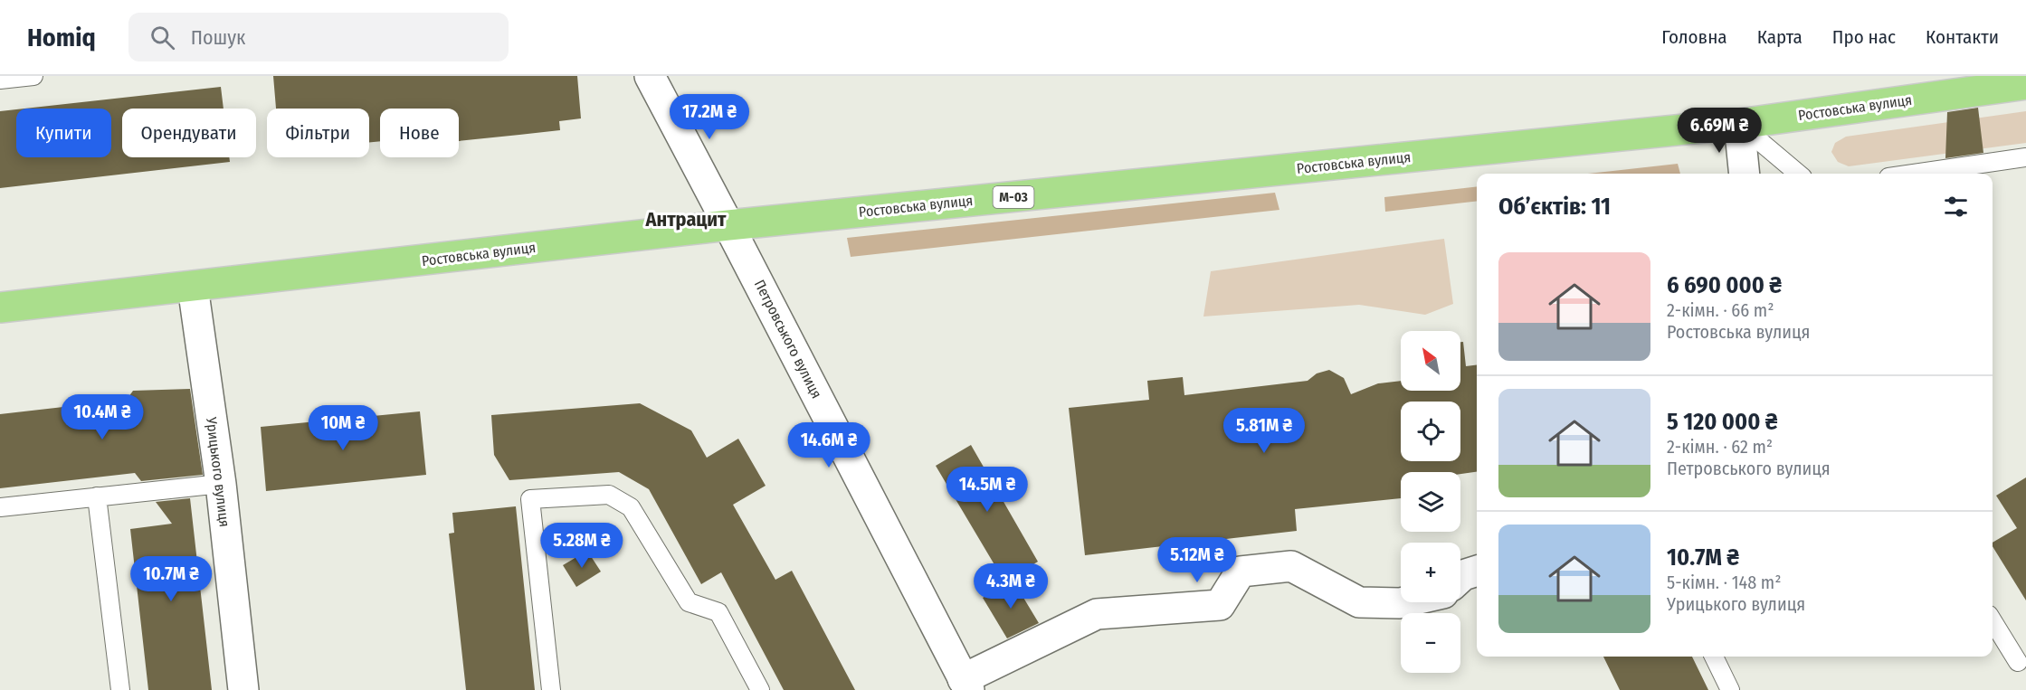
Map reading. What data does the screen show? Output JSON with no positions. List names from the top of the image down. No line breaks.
{"streets":{"highway":["Ростовська вулиця","М-03"],"street":["Петровського вулиця","Урицького вулиця"]},"crossings":[["Ростовська вулиця","Петровського вулиця"],["Ростовська вулиця","Урицького вулиця"]],"districts":["Антрацит"],"north":"top left","page":{"header":"Homiq","search":"Пошук","nav":["Головна","Карта","Про нас","Контакти"],"price":["17.2M ₴","6.69M ₴","10.4M ₴","10M ₴","5.81M ₴","14.6M ₴","14.5M ₴","5.28M ₴","5.12M ₴","10.7M ₴","4.3M ₴"],"chip":["Купити","Орендувати","Фільтри","Нове"],"heading":"Об’єктів: 11","list":[{"name":"6 690 000 ₴","note":"2-кімн. · 66 m² · Ростовська вулиця"},{"name":"5 120 000 ₴","note":"2-кімн. · 62 m² · Петровського вулиця"},{"name":"10.7M ₴","note":"5-кімн. · 148 m² · Урицького вулиця"}],"map_buttons":["+","−"]}}
